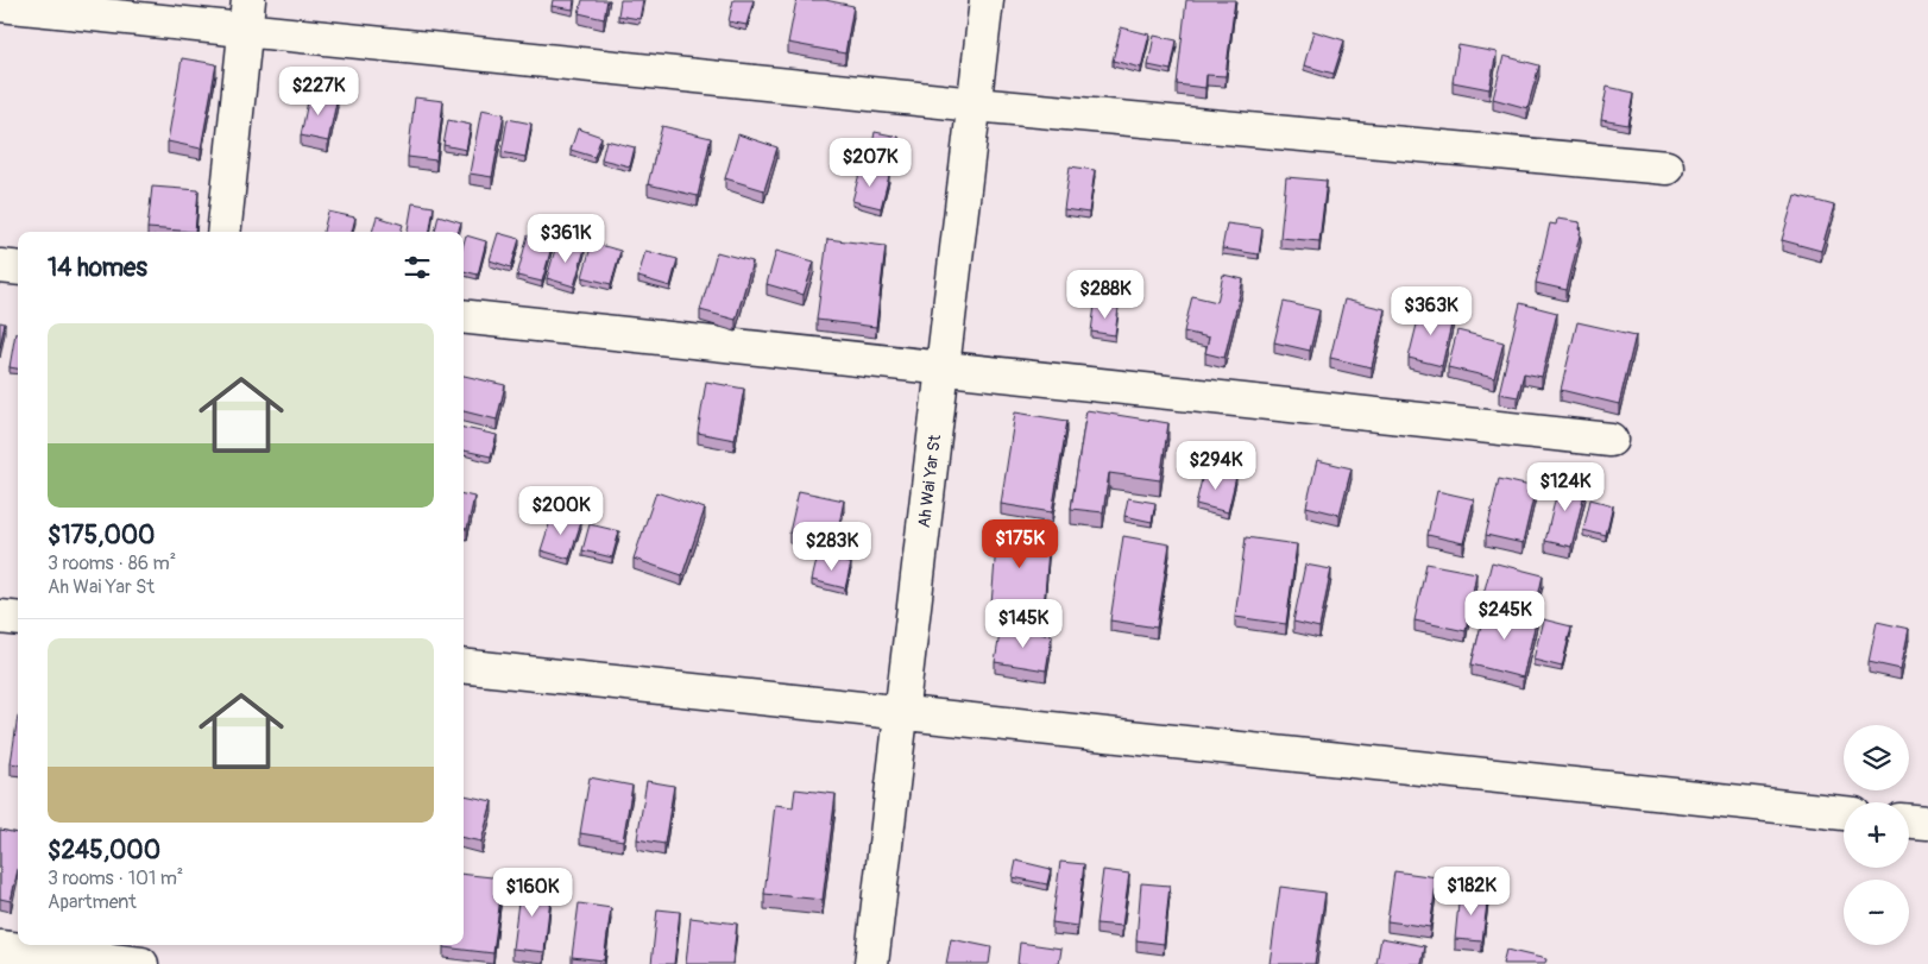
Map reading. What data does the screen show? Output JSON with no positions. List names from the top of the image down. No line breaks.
{"streets":{"street":["Ah Wai Yar St"]},"page":{"price":["$227K","$207K","$361K","$288K","$363K","$294K","$124K","$200K","$175K","$283K","$245K","$145K","$182K","$160K"],"heading":"14 homes","list":[{"name":"$175,000","note":"3 rooms · 86 m² · Ah Wai Yar St"},{"name":"$245,000","note":"3 rooms · 101 m² · Apartment"}],"map_buttons":["+","−"]}}
